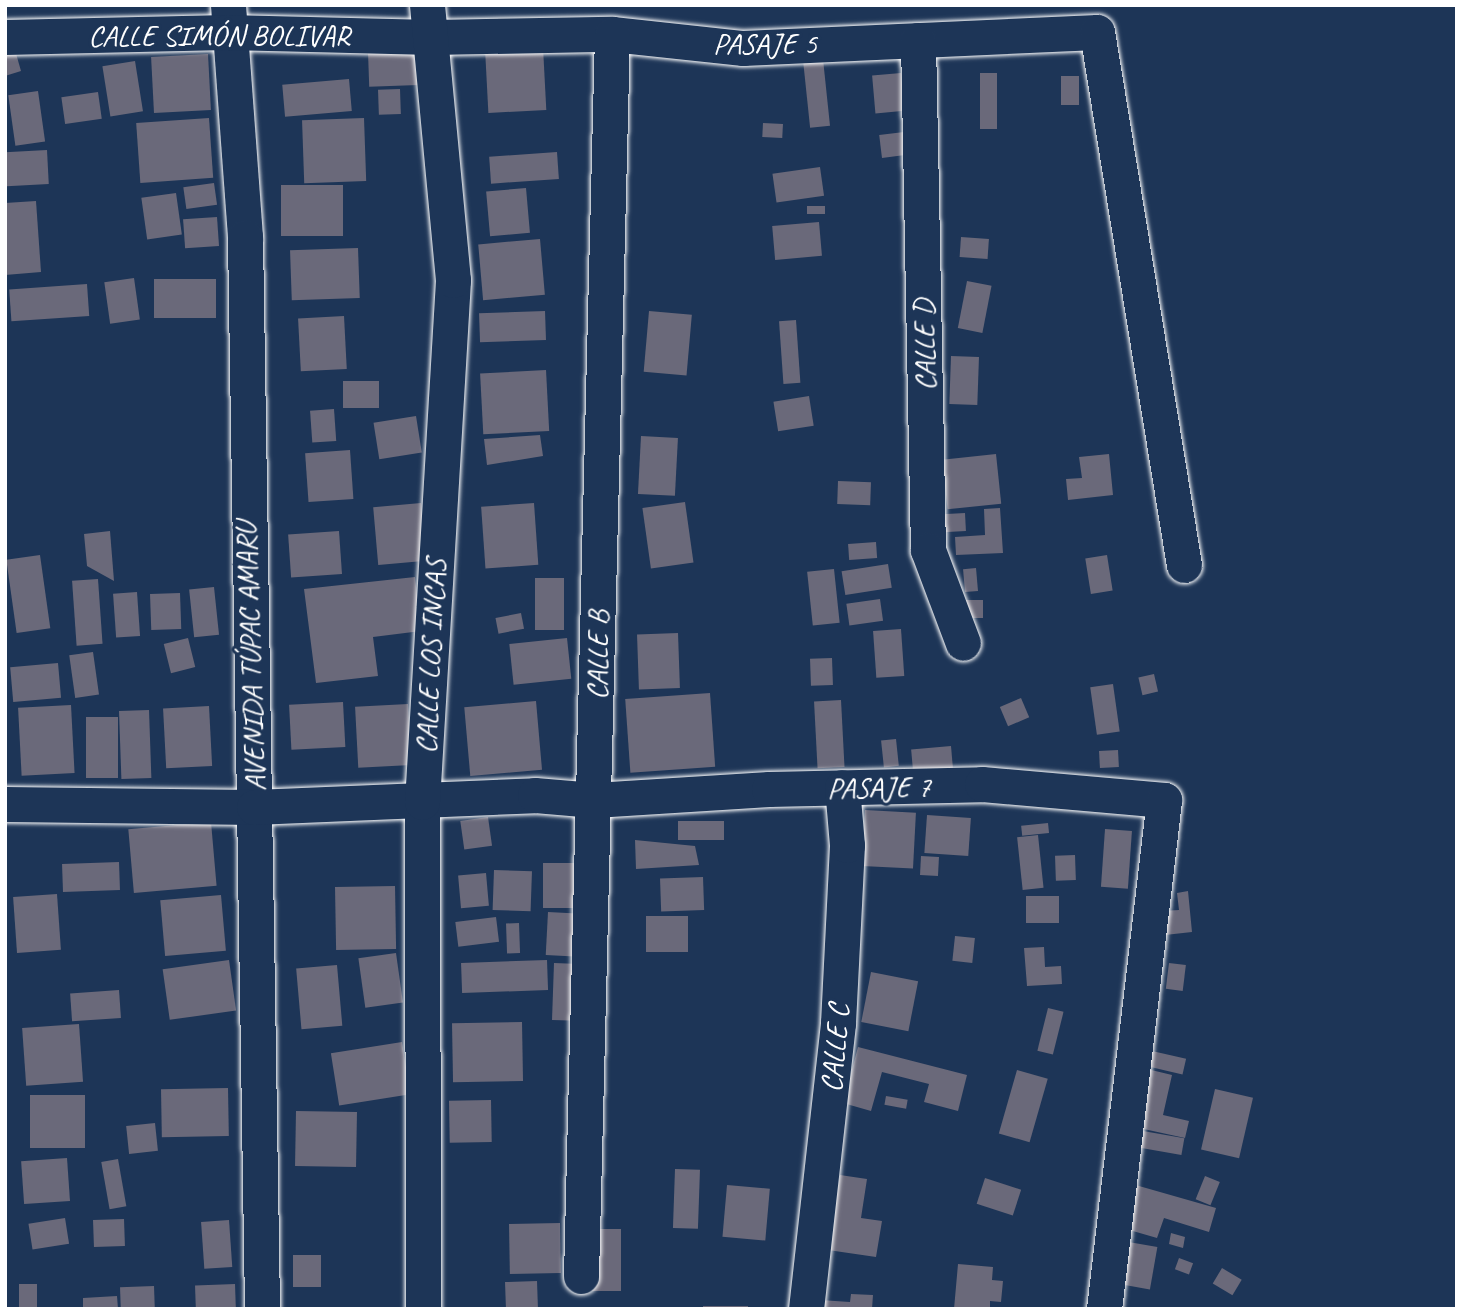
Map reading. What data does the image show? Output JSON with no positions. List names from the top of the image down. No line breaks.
{"streets":{"street":["CALLE SIMÓN BOLIVAR","PASAJE 5","CALLE D","CALLE B","CALLE LOS INCAS","AVENIDA TÚPAC AMARU","PASAJE 7","CALLE C"]},"crossings":[["CALLE SIMÓN BOLIVAR","PASAJE 5"],["CALLE SIMÓN BOLIVAR","CALLE LOS INCAS"],["CALLE SIMÓN BOLIVAR","AVENIDA TÚPAC AMARU"],["PASAJE 5","CALLE D"],["PASAJE 5","CALLE B"],["PASAJE 5","CALLE LOS INCAS"],["CALLE B","PASAJE 7"],["CALLE LOS INCAS","PASAJE 7"],["AVENIDA TÚPAC AMARU","PASAJE 7"],["PASAJE 7","CALLE C"]]}
